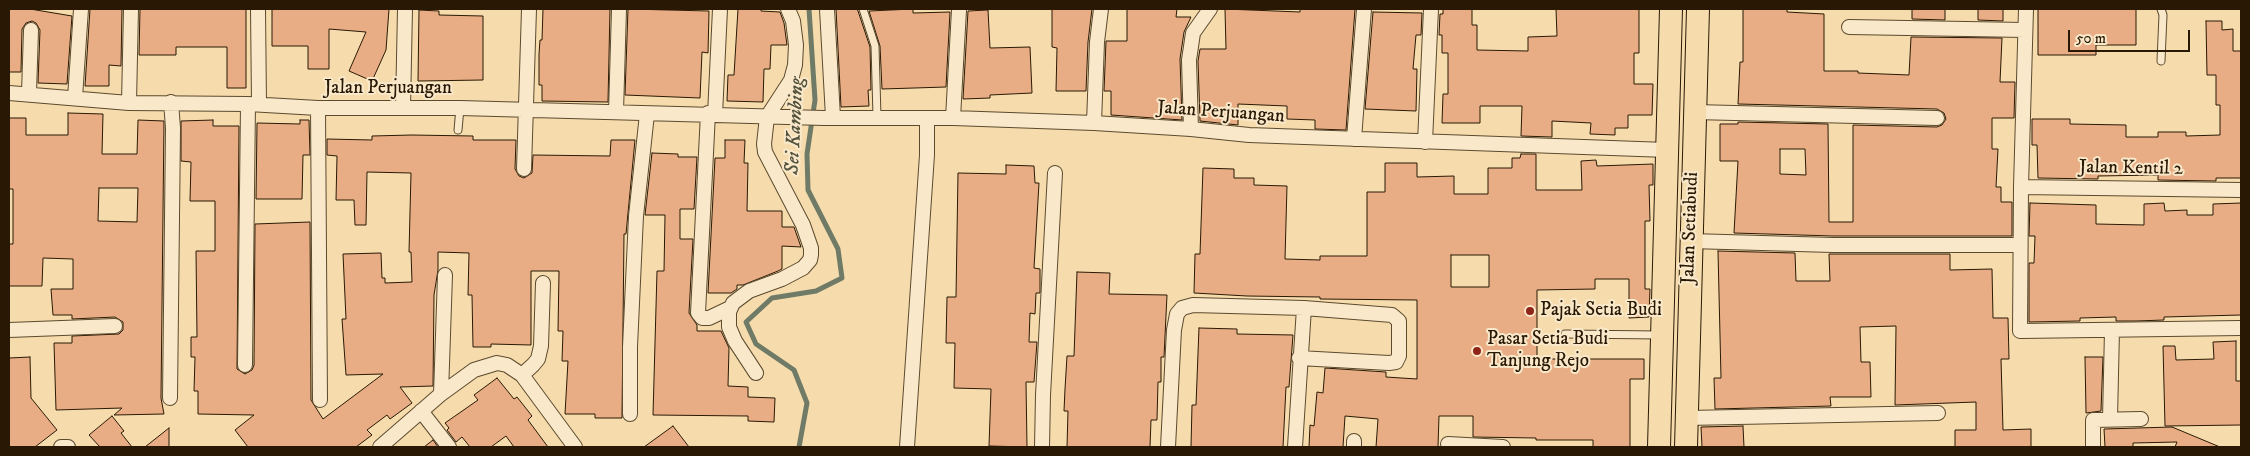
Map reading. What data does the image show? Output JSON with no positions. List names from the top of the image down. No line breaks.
{"streets":{"main road":["Jalan Setiabudi"],"street":["Jalan Perjuangan","Jalan Kentil 2"]},"crossings":[["Jalan Perjuangan","Jalan Setiabudi"]],"water":["Sei Kambing"],"places":["Pajak Setia Budi","Pasar Setia Budi Tanjung Rejo"],"scale_bar":"50 m"}
